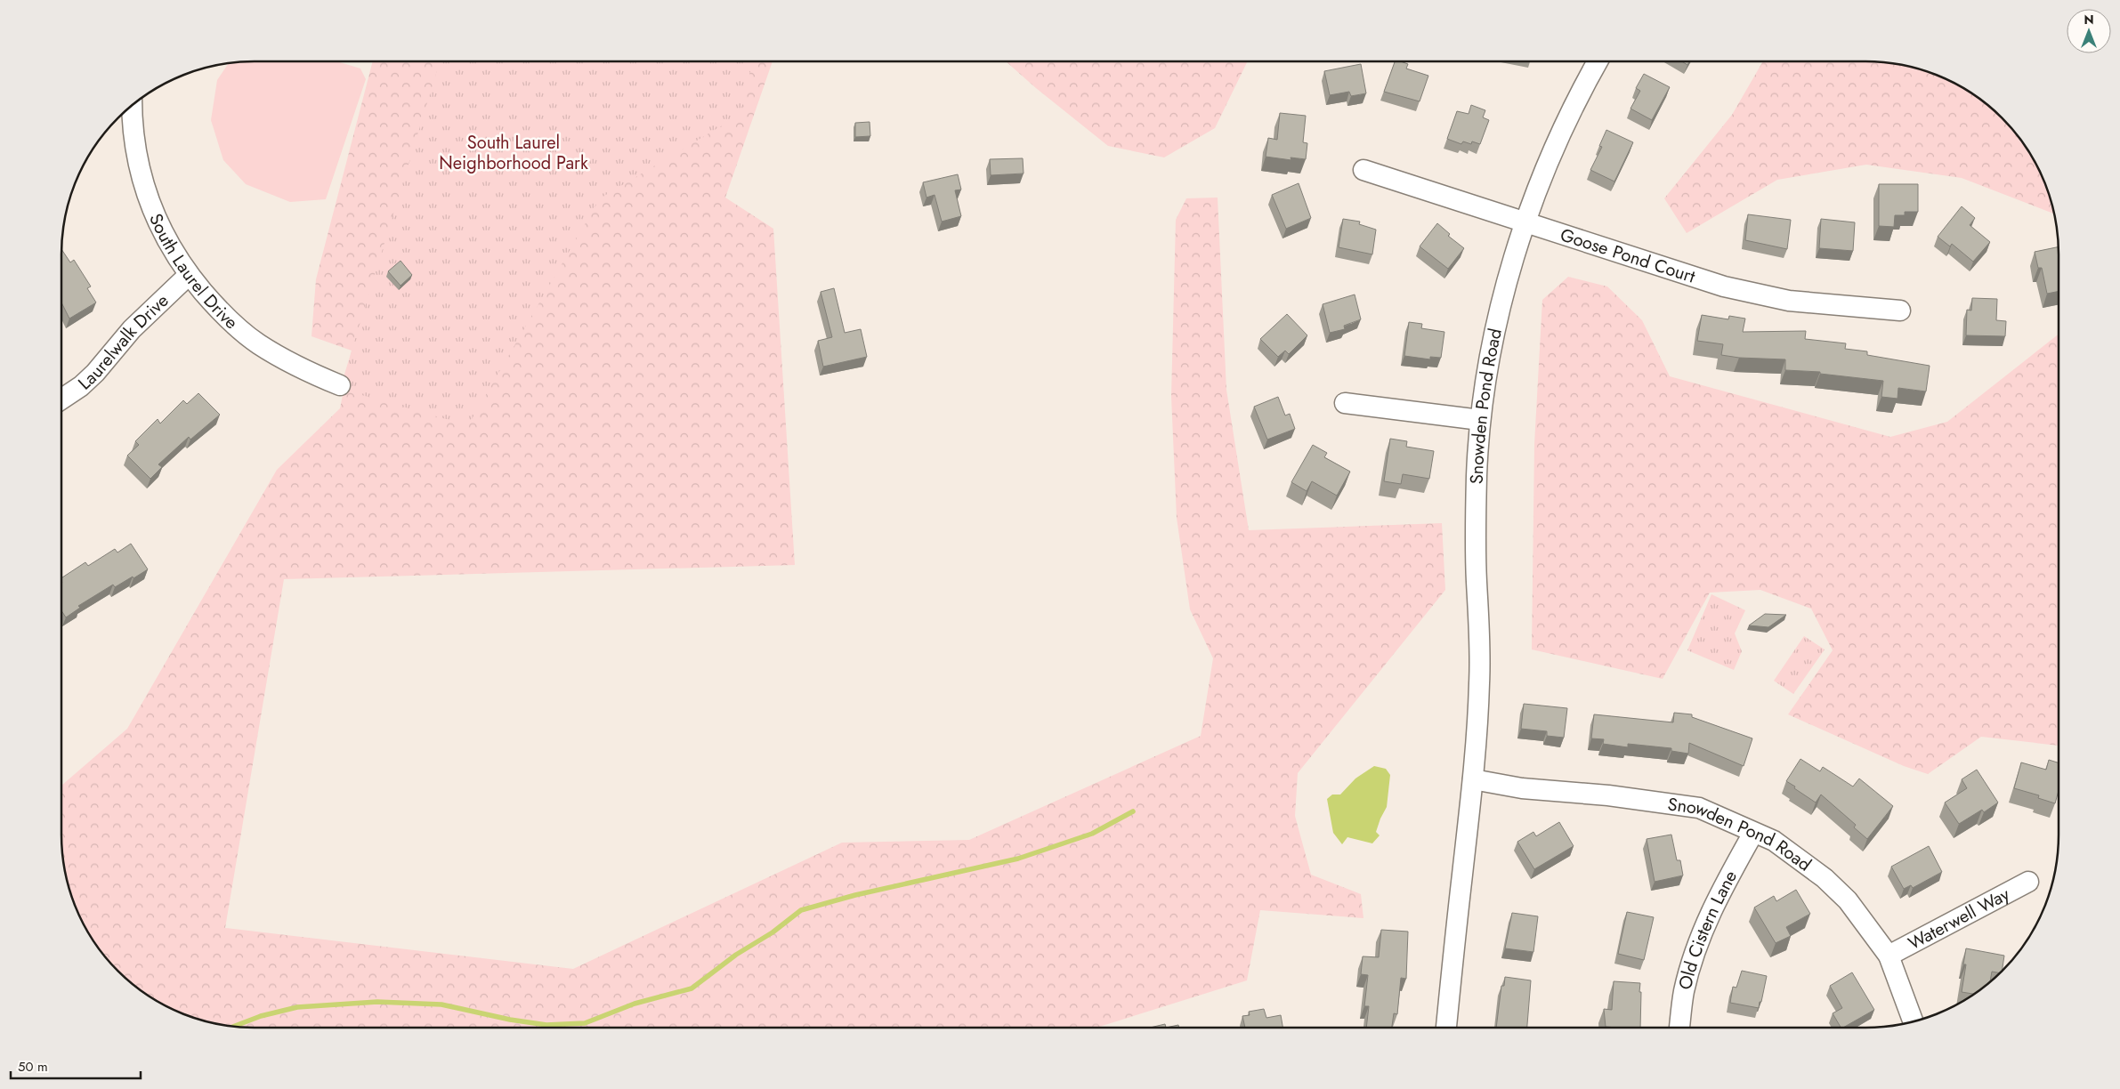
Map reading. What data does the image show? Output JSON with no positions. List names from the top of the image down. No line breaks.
{"streets":{"street":["Goose Pond Court","South Laurel Drive","Laurelwalk Drive","Snowden Pond Road","Waterwell Way","Old Cistern Lane"]},"crossings":[["Goose Pond Court","Snowden Pond Road"],["South Laurel Drive","Laurelwalk Drive"],["Snowden Pond Road","Waterwell Way"],["Snowden Pond Road","Old Cistern Lane"]],"parks":["South Laurel Neighborhood Park"],"scale_bar":"50 m","north":"top"}
